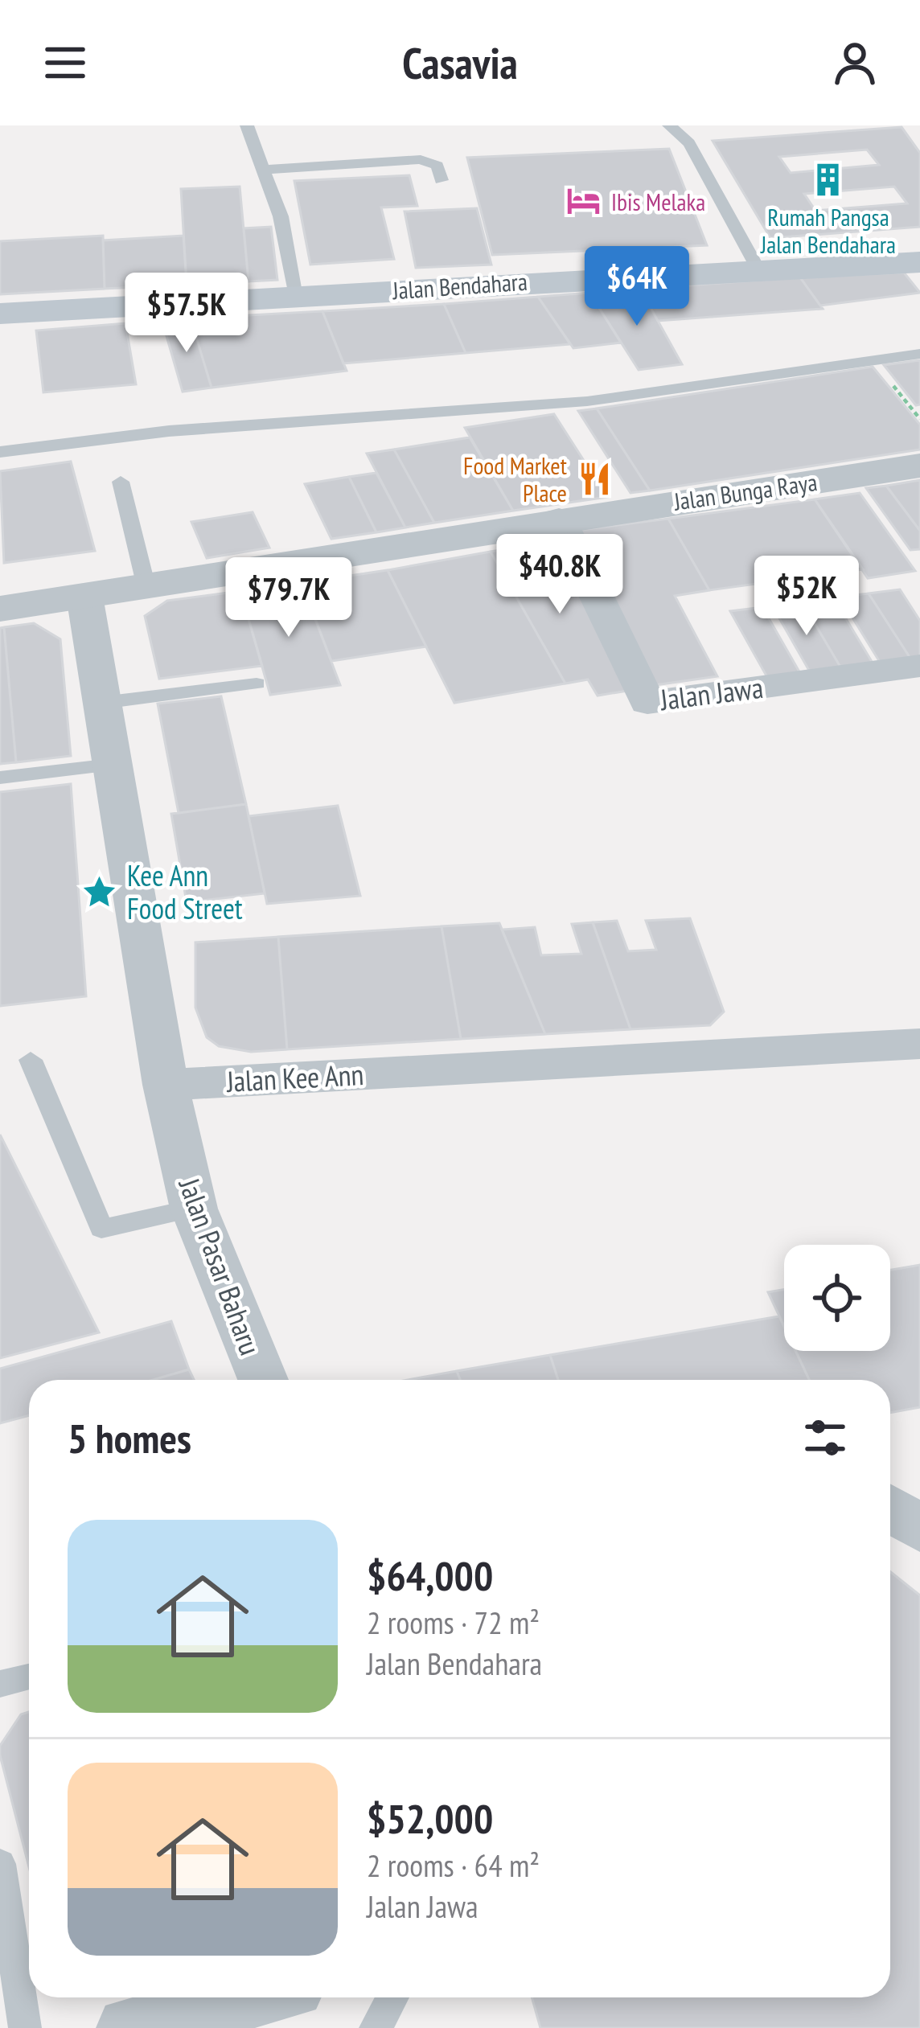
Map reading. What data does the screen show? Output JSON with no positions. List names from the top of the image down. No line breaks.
{"streets":{"main road":["Jalan Bendahara"],"street":["Jalan Bunga Raya","Jalan Jawa","Jalan Kee Ann","Jalan Pasar Baharu"]},"crossings":[["Jalan Bunga Raya","Jalan Jawa"],["Jalan Kee Ann","Jalan Pasar Baharu"]],"places":{"building":["Rumah Pangsa Jalan Bendahara"],"hotel":["Ibis Melaka"],"restaurant":["Food Market Place"],"place":["Kee Ann Food Street"]},"page":{"header":"Casavia","price":["$64K","$57.5K","$40.8K","$52K","$79.7K"],"heading":"5 homes","list":[{"name":"$64,000","note":"2 rooms · 72 m² · Jalan Bendahara"},{"name":"$52,000","note":"2 rooms · 64 m² · Jalan Jawa"}]}}
